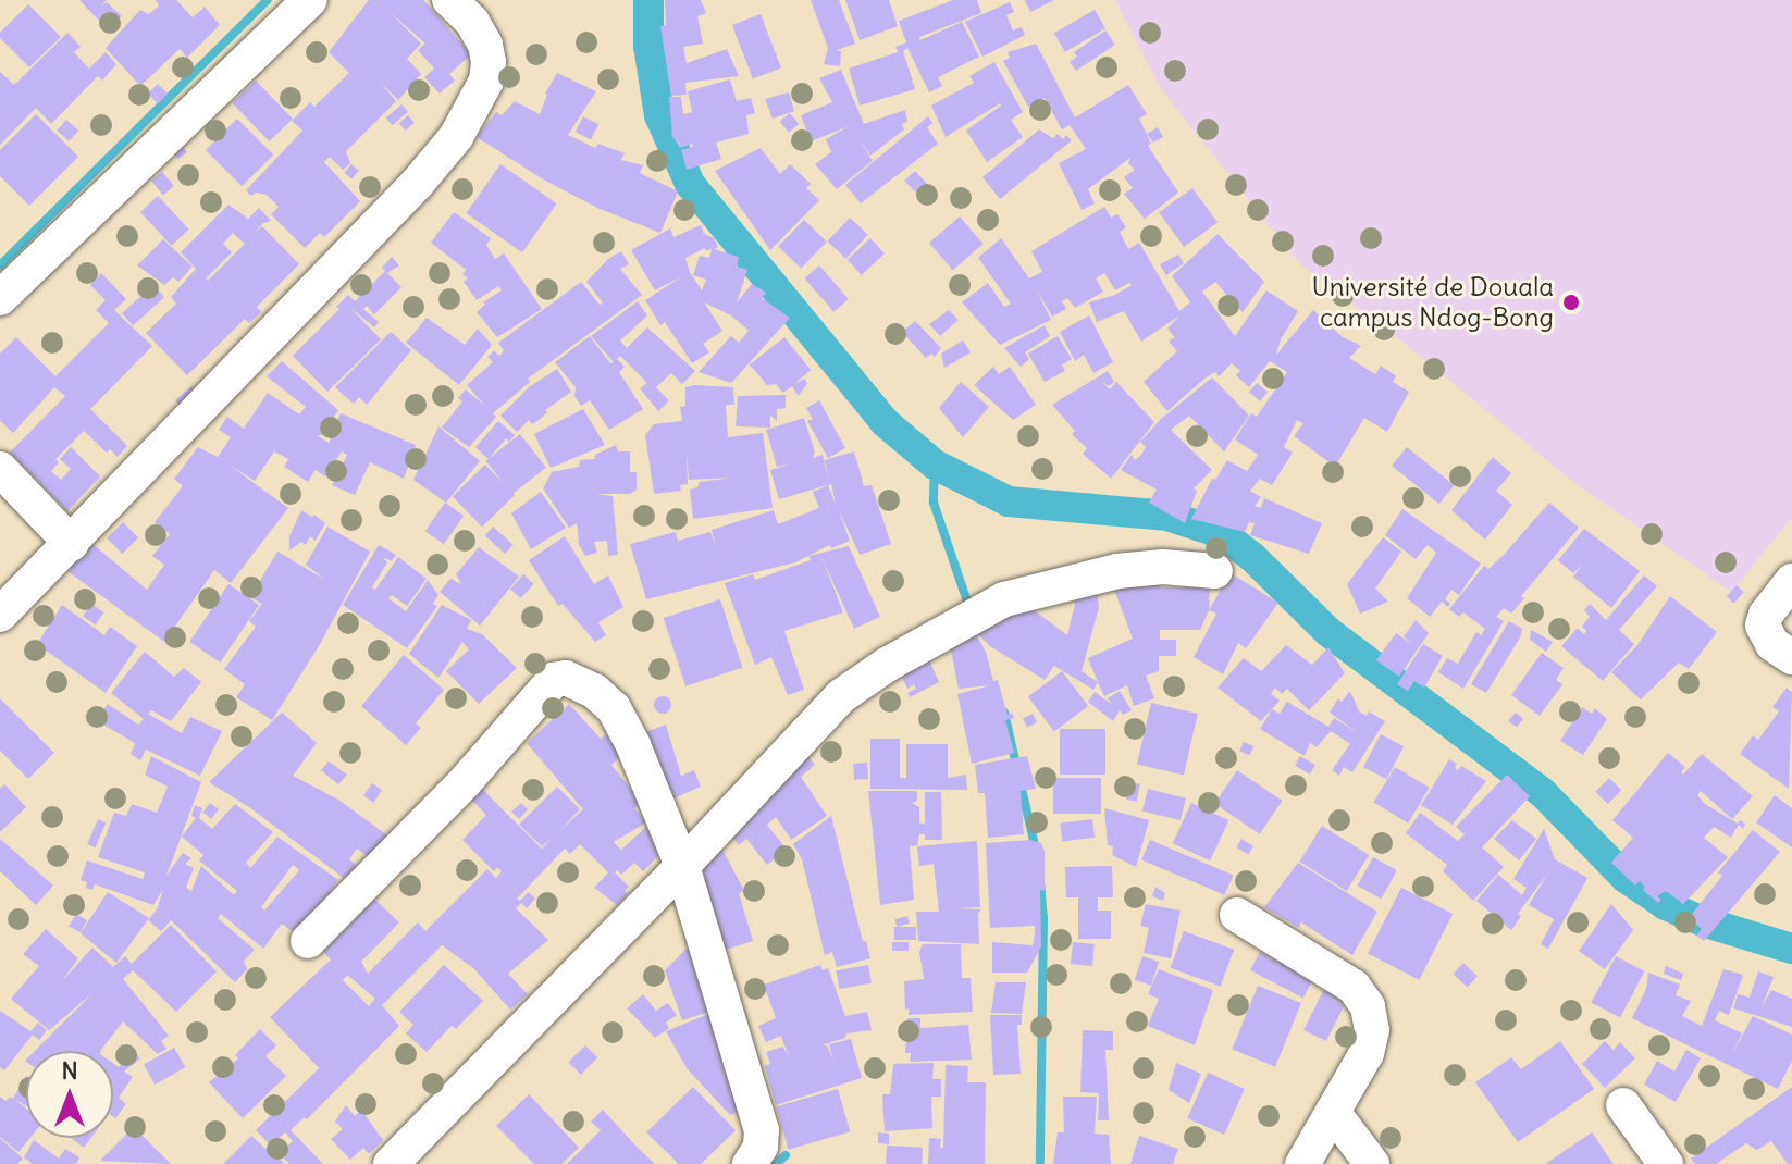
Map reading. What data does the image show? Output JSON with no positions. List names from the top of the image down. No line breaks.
{"places":["Université de Douala campus Ndog-Bong"],"north":"top"}
